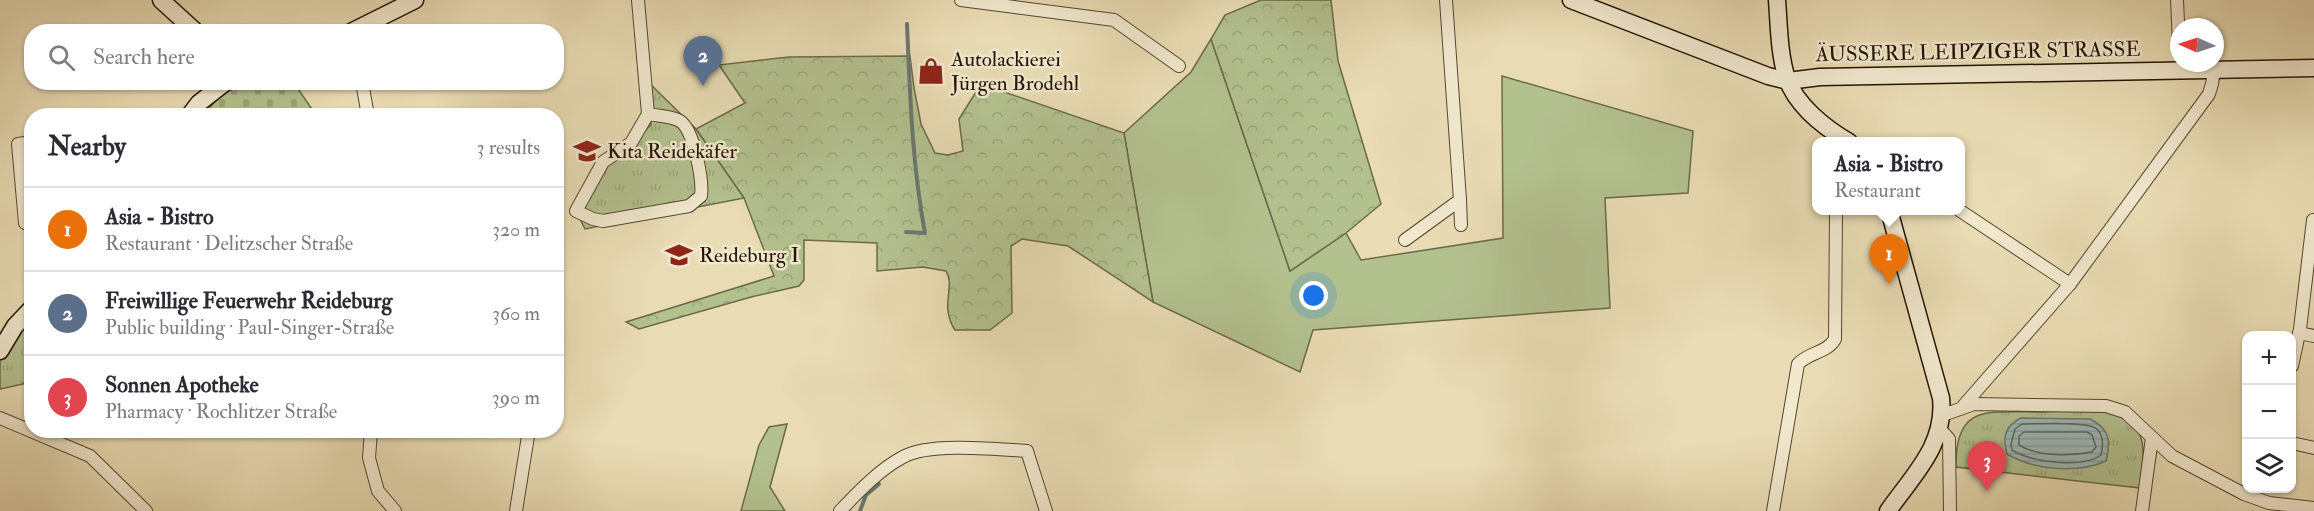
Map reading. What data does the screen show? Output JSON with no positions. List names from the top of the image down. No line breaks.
{"streets":{"main road":["ÄUSSERE LEIPZIGER STRASSE"]},"places":{"shop":["Autolackierei Jürgen Brodehl"],"school or university":["Kita Reidekäfer","Reideburg I"]},"north":"left","page":{"search":"Search here","pins":["2","1","3"],"heading":["Nearby","3 results"],"popup":["Asia - Bistro","Restaurant"],"list":[{"mark":"1","name":"Asia - Bistro","note":"Restaurant · Delitzscher Straße","value":"320 m"},{"mark":"2","name":"Freiwillige Feuerwehr Reideburg","note":"Public building · Paul-Singer-Straße","value":"360 m"},{"mark":"3","name":"Sonnen Apotheke","note":"Pharmacy · Rochlitzer Straße","value":"390 m"}],"map_buttons":["+","−"]}}
